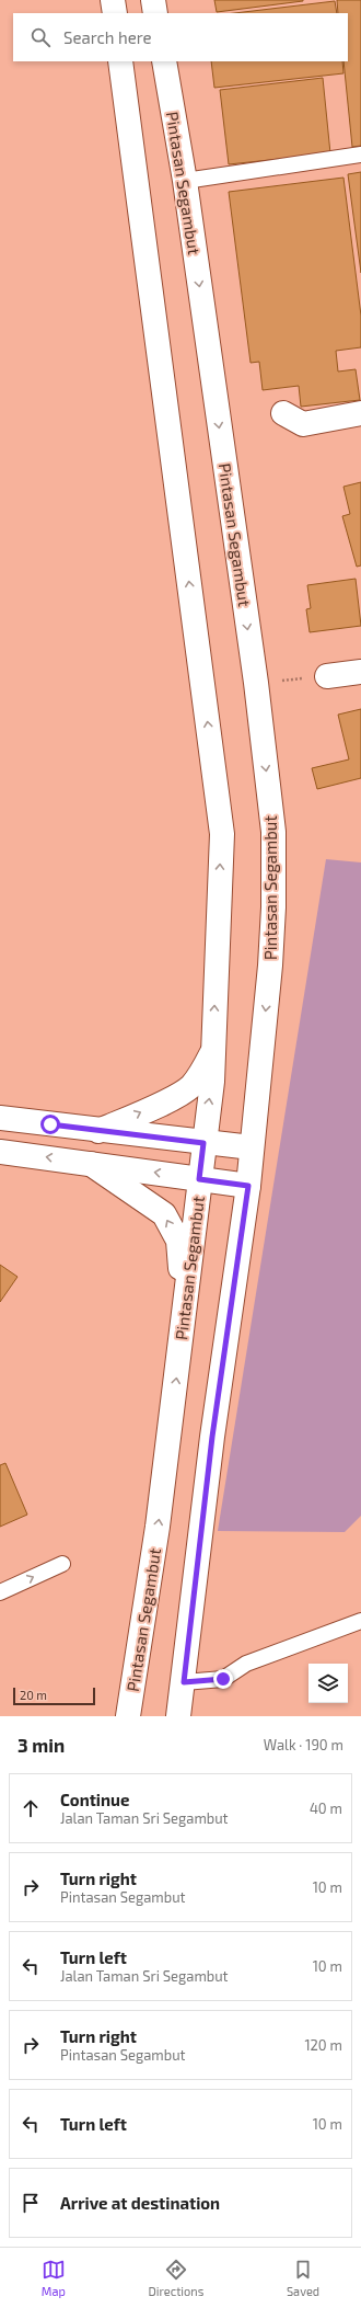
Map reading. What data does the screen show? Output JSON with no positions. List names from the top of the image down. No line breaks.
{"streets":{"main road":["Pintasan Segambut"]},"scale_bar":"20 m","page":{"search":"Search here","scale":"20 m","heading":["3 min","Walk · 190 m"],"list":[["Continue","Jalan Taman Sri Segambut","40 m"],["Turn right","Pintasan Segambut","10 m"],["Turn left","Jalan Taman Sri Segambut","10 m"],["Turn right","Pintasan Segambut","120 m"],["Turn left","10 m"],"Arrive at destination"],"nav":["Map","Directions","Saved"]}}
